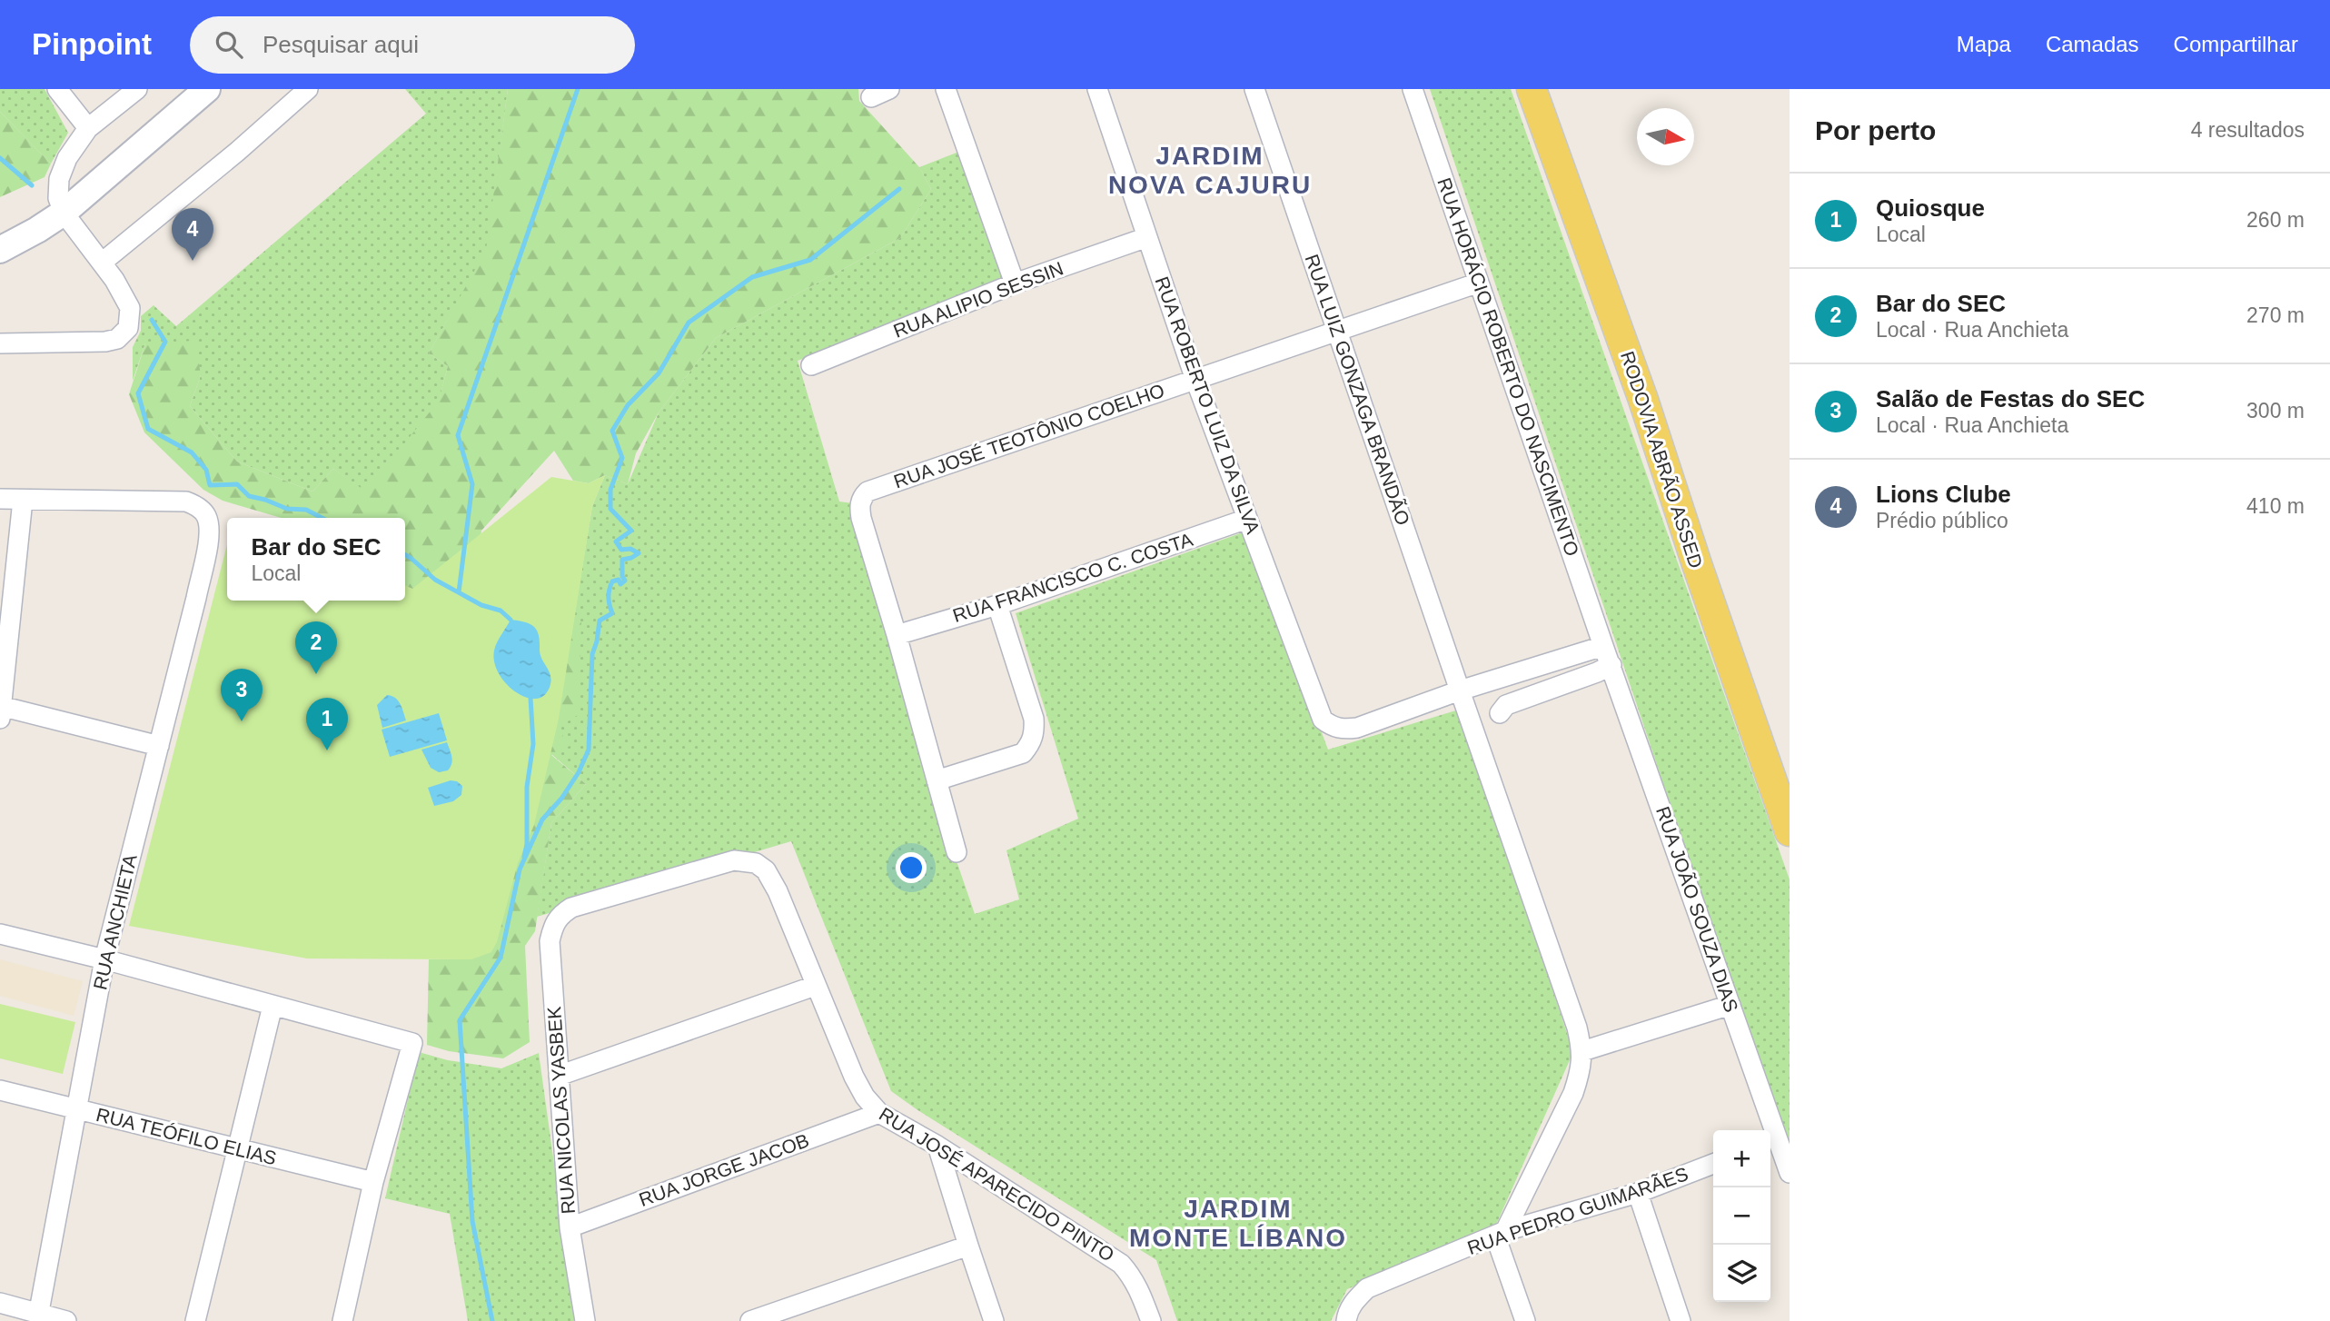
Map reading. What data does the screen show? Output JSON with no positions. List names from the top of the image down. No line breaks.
{"streets":{"main road":["RODOVIA ABRÃO ASSED"],"street":["RUA ALIPIO SESSIN","RUA HORÁCIO ROBERTO DO NASCIMENTO","RUA LUIZ GONZAGA BRANDÃO","RUA ROBERTO LUIZ DA SILVA","RUA JOSÉ TEOTÔNIO COELHO","RUA FRANCISCO C. COSTA","RUA JOÃO SOUZA DIAS","RUA ANCHIETA","RUA NICOLAS YASBEK","RUA TEÓFILO ELIAS","RUA JORGE JACOB","RUA JOSÉ APARECIDO PINTO","RUA PEDRO GUIMARÃES"]},"crossings":[["RUA ALIPIO SESSIN","RUA ROBERTO LUIZ DA SILVA"],["RUA HORÁCIO ROBERTO DO NASCIMENTO","RUA JOSÉ TEOTÔNIO COELHO"],["RUA HORÁCIO ROBERTO DO NASCIMENTO","RUA JOÃO SOUZA DIAS"],["RUA LUIZ GONZAGA BRANDÃO","RUA ROBERTO LUIZ DA SILVA"],["RUA LUIZ GONZAGA BRANDÃO","RUA JOSÉ TEOTÔNIO COELHO"],["RUA ROBERTO LUIZ DA SILVA","RUA JOSÉ TEOTÔNIO COELHO"],["RUA ROBERTO LUIZ DA SILVA","RUA FRANCISCO C. COSTA"],["RUA JOSÉ TEOTÔNIO COELHO","RUA FRANCISCO C. COSTA"],["RUA ANCHIETA","RUA TEÓFILO ELIAS"],["RUA NICOLAS YASBEK","RUA JORGE JACOB"],["RUA NICOLAS YASBEK","RUA JOSÉ APARECIDO PINTO"],["RUA JORGE JACOB","RUA JOSÉ APARECIDO PINTO"]],"districts":["JARDIM NOVA CAJURU","JARDIM MONTE LÍBANO"],"north":"right","page":{"header":"Pinpoint","search":"Pesquisar aqui","nav":["Mapa","Camadas","Compartilhar"],"heading":["Por perto","4 resultados"],"list":[{"mark":"1","name":"Quiosque","note":"Local","value":"260 m"},{"mark":"2","name":"Bar do SEC","note":"Local · Rua Anchieta","value":"270 m"},{"mark":"3","name":"Salão de Festas do SEC","note":"Local · Rua Anchieta","value":"300 m"},{"mark":"4","name":"Lions Clube","note":"Prédio público","value":"410 m"}],"pins":["4","2","3","1"],"popup":["Bar do SEC","Local"],"map_buttons":["+","−"]}}
